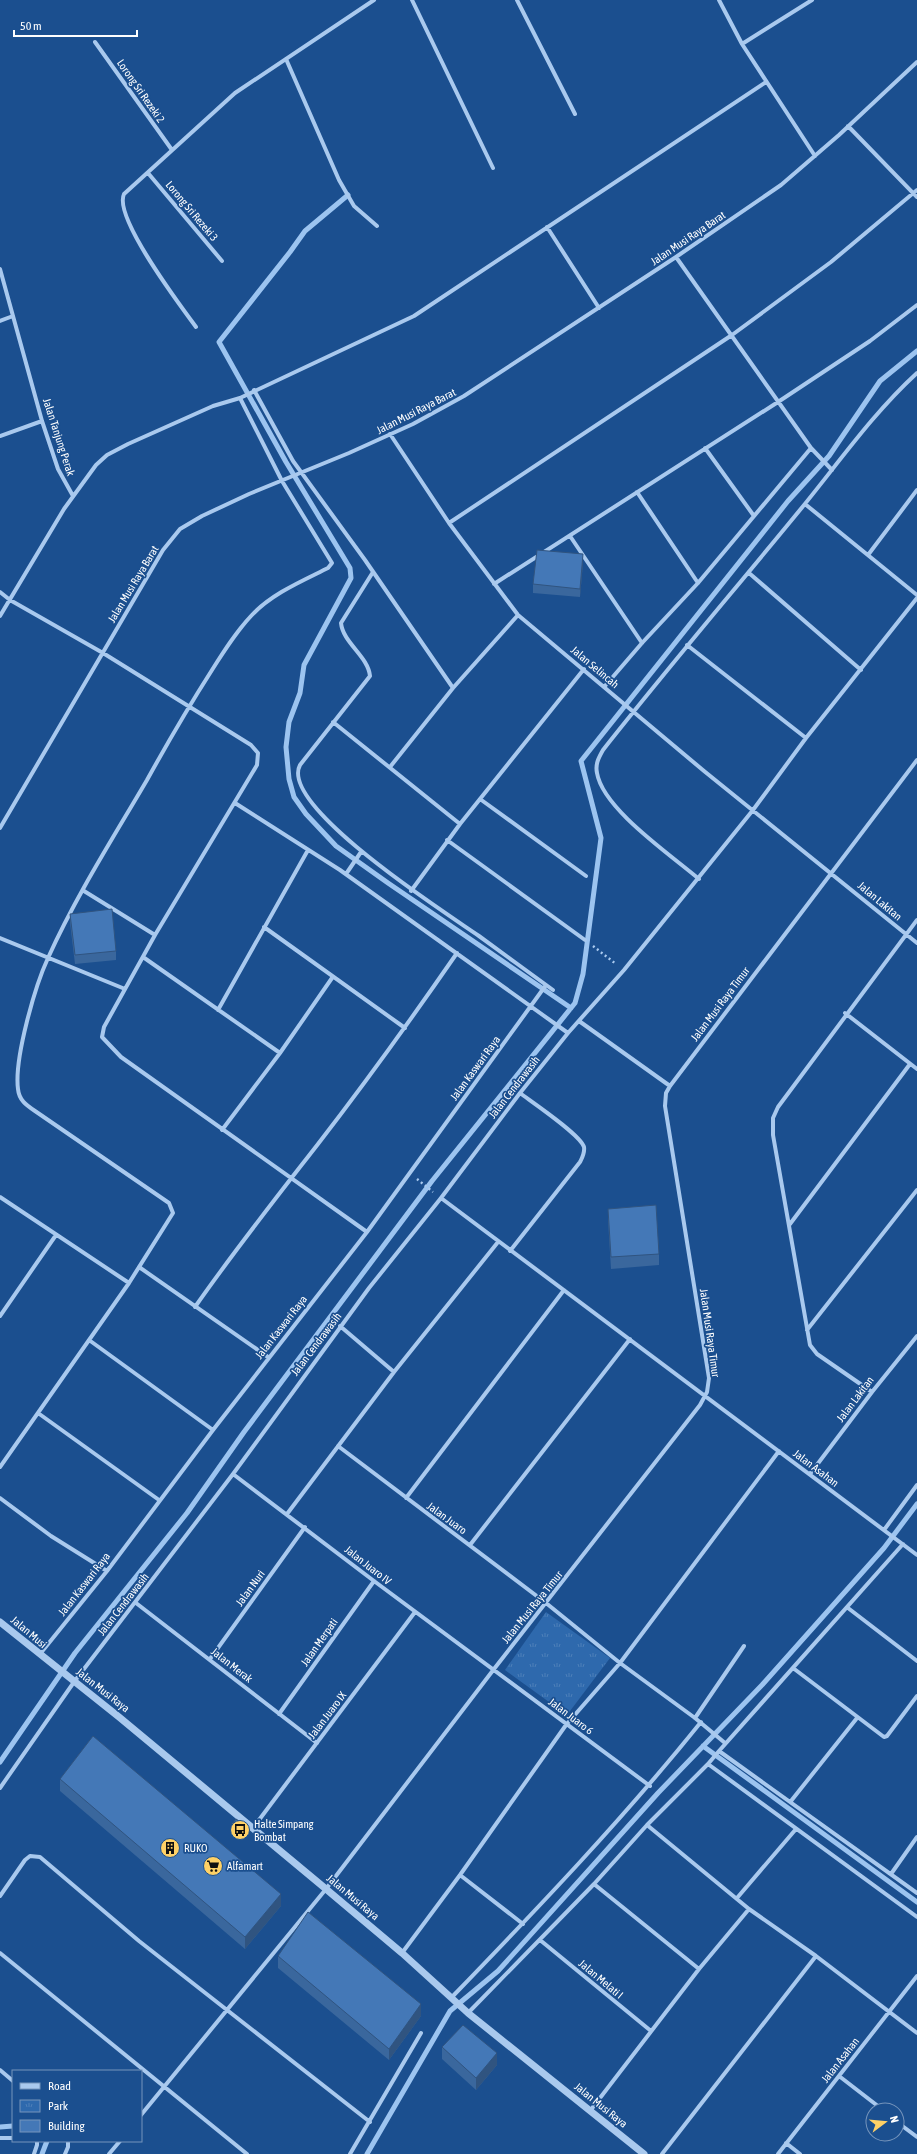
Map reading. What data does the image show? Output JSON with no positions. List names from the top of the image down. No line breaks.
{"streets":{"street":["Lorong Sri Rezeki 2","Lorong Sri Rezeki 3","Jalan Musi Raya Barat","Jalan Tanjung Perak","Jalan Selincah","Jalan Lakitan","Jalan Musi Raya Timur","Jalan Kaswari Raya","Jalan Cendrawasih","Jalan Asahan","Jalan Juaro","Jalan Juaro IV","Jalan Nuri","Jalan Musi","Jalan Merpati","Jalan Merak","Jalan Musi Raya","Jalan Juaro IX","Jalan Juaro 6","Jalan Melati I"]},"crossings":[["Jalan Musi Raya Barat","Jalan Selincah"],["Jalan Selincah","Jalan Lakitan"],["Jalan Selincah","Jalan Musi Raya Timur"],["Jalan Selincah","Jalan Cendrawasih"],["Jalan Lakitan","Jalan Musi Raya Timur"],["Jalan Lakitan","Jalan Asahan"],["Jalan Musi Raya Timur","Jalan Asahan"],["Jalan Musi Raya Timur","Jalan Juaro"],["Jalan Musi Raya Timur","Jalan Juaro IV"],["Jalan Musi Raya Timur","Jalan Musi Raya"],["Jalan Musi Raya Timur","Jalan Juaro 6"],["Jalan Kaswari Raya","Jalan Musi"],["Jalan Kaswari Raya","Jalan Musi Raya"],["Jalan Cendrawasih","Jalan Asahan"],["Jalan Cendrawasih","Jalan Juaro IV"],["Jalan Cendrawasih","Jalan Merak"],["Jalan Cendrawasih","Jalan Musi Raya"],["Jalan Juaro IV","Jalan Nuri"],["Jalan Juaro IV","Jalan Merpati"],["Jalan Juaro IV","Jalan Juaro IX"],["Jalan Juaro IV","Jalan Juaro 6"],["Jalan Nuri","Jalan Merak"],["Jalan Musi","Jalan Musi Raya"],["Jalan Merpati","Jalan Merak"],["Jalan Merak","Jalan Juaro IX"],["Jalan Musi Raya","Jalan Juaro IX"]],"places":{"bus stop":["Halte Simpang Bombat"],"building":["RUKO"],"supermarket":["Alfamart"]},"legend":["Road","Park","Building"],"scale_bar":"50 m","north":"right"}
